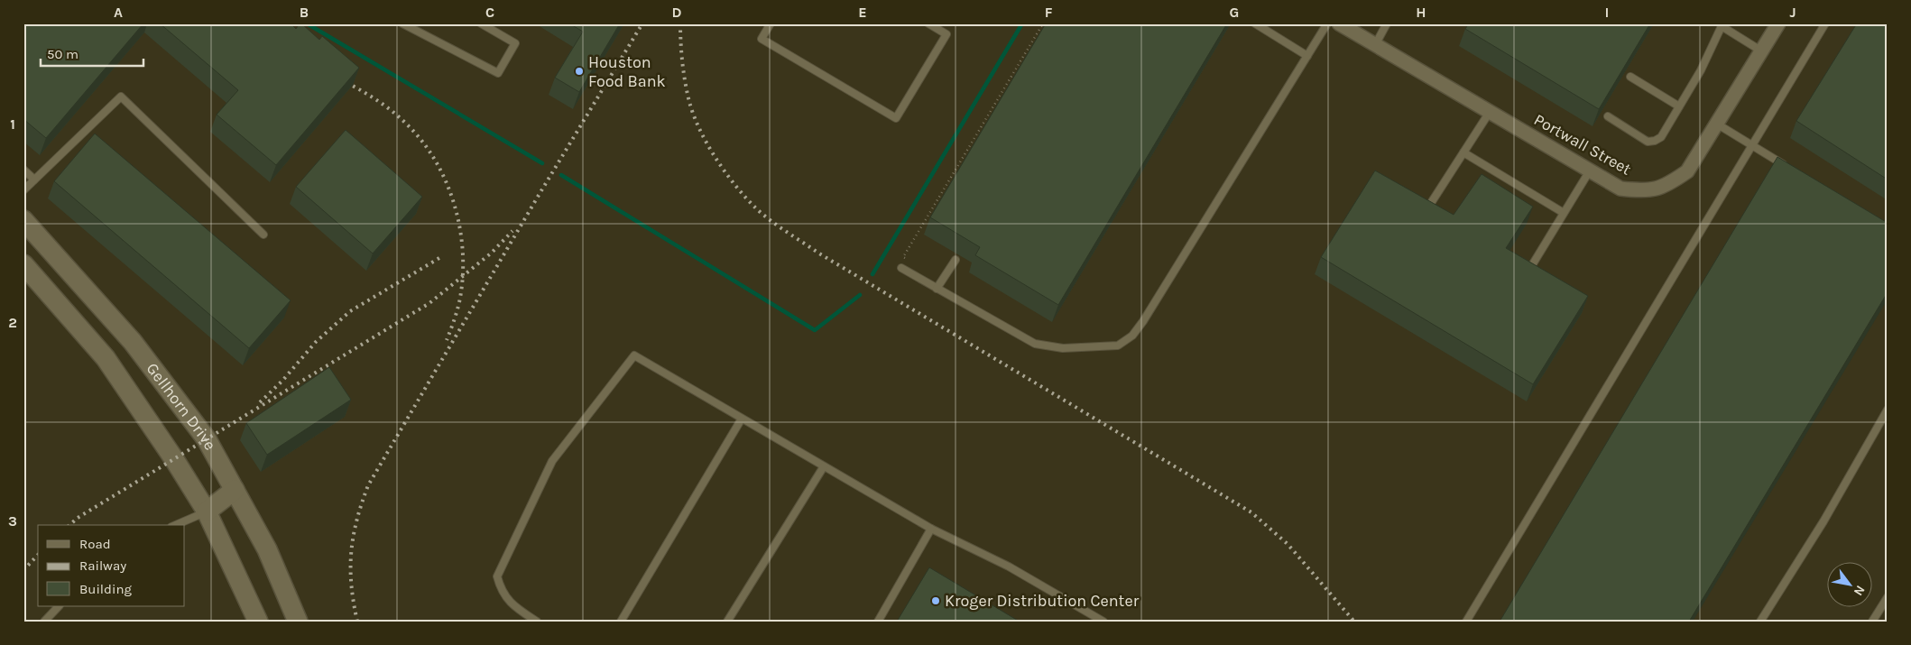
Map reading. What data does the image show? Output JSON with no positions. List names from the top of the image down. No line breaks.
{"streets":{"main road":["Gellhorn Drive"],"street":["Portwall Street"]},"places":["Houston Food Bank","Kroger Distribution Center"],"legend":["Road","Railway","Building"],"scale_bar":"50 m","north":"bottom right","grid":{"columns":["A","B","C","D","E","F","G","H","I","J"],"rows":["1","2","3"]}}
